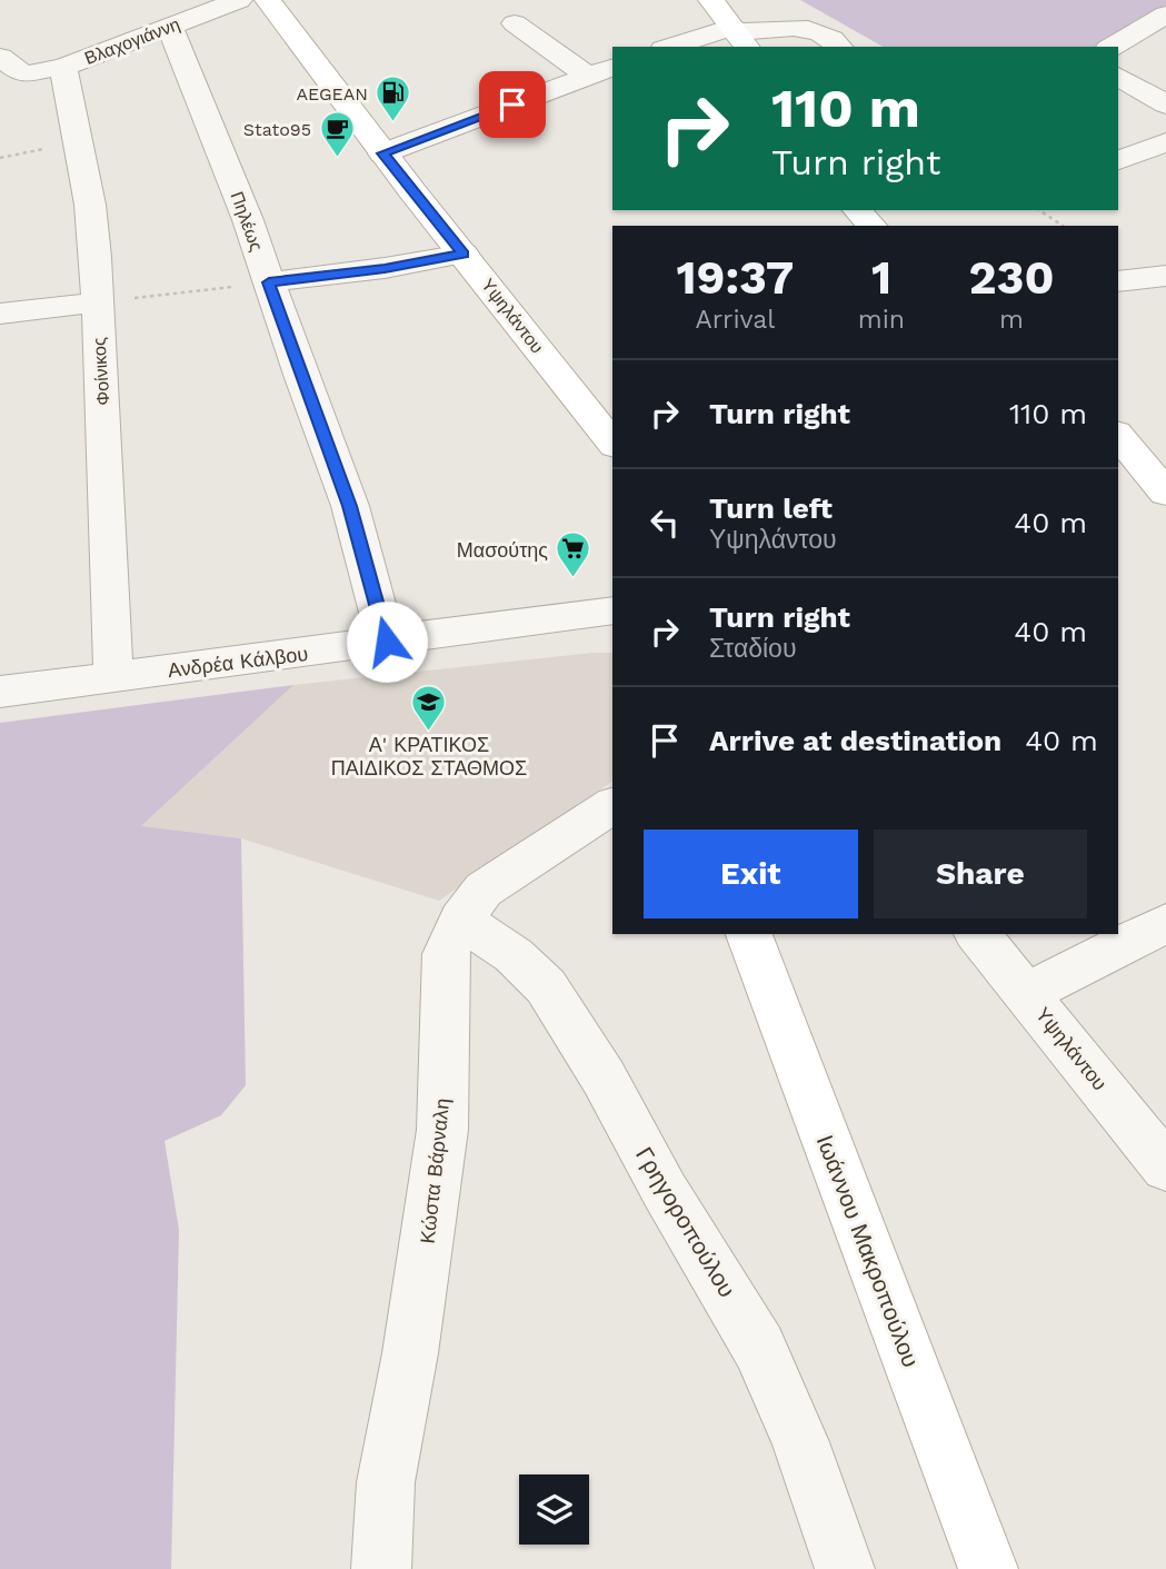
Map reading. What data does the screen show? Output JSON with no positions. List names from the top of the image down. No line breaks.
{"streets":{"main road":["Υψηλάντου","Ιωάννου Μακροπούλου"],"street":["Βλαχογιάννη","Πηλέως","Φοίνικος","Ανδρέα Κάλβου","Κώστα Βάρναλη","Γρηγοροπούλου"]},"crossings":[["Βλαχογιάννη","Πηλέως"],["Βλαχογιάννη","Φοίνικος"],["Πηλέως","Ανδρέα Κάλβου"],["Φοίνικος","Ανδρέα Κάλβου"],["Κώστα Βάρναλη","Γρηγοροπούλου"]],"places":{"fuel station":["AEGEAN"],"cafe":["Stato95"],"supermarket":["Μασούτης"],"school or university":["Α' ΚΡΑΤΙΚΟΣ ΠΑΙΔΙΚΟΣ ΣΤΑΘΜΟΣ"]},"page":{"turn":["110 m","Turn right"],"eta":["19:37","Arrival","1","min","230","m"],"list":[{"name":"Turn right","value":"110 m"},{"name":"Turn left","note":"Υψηλάντου","value":"40 m"},{"name":"Turn right","note":"Σταδίου","value":"40 m"},{"name":"Arrive at destination","value":"40 m"}],"buttons":["Exit","Share"]}}
